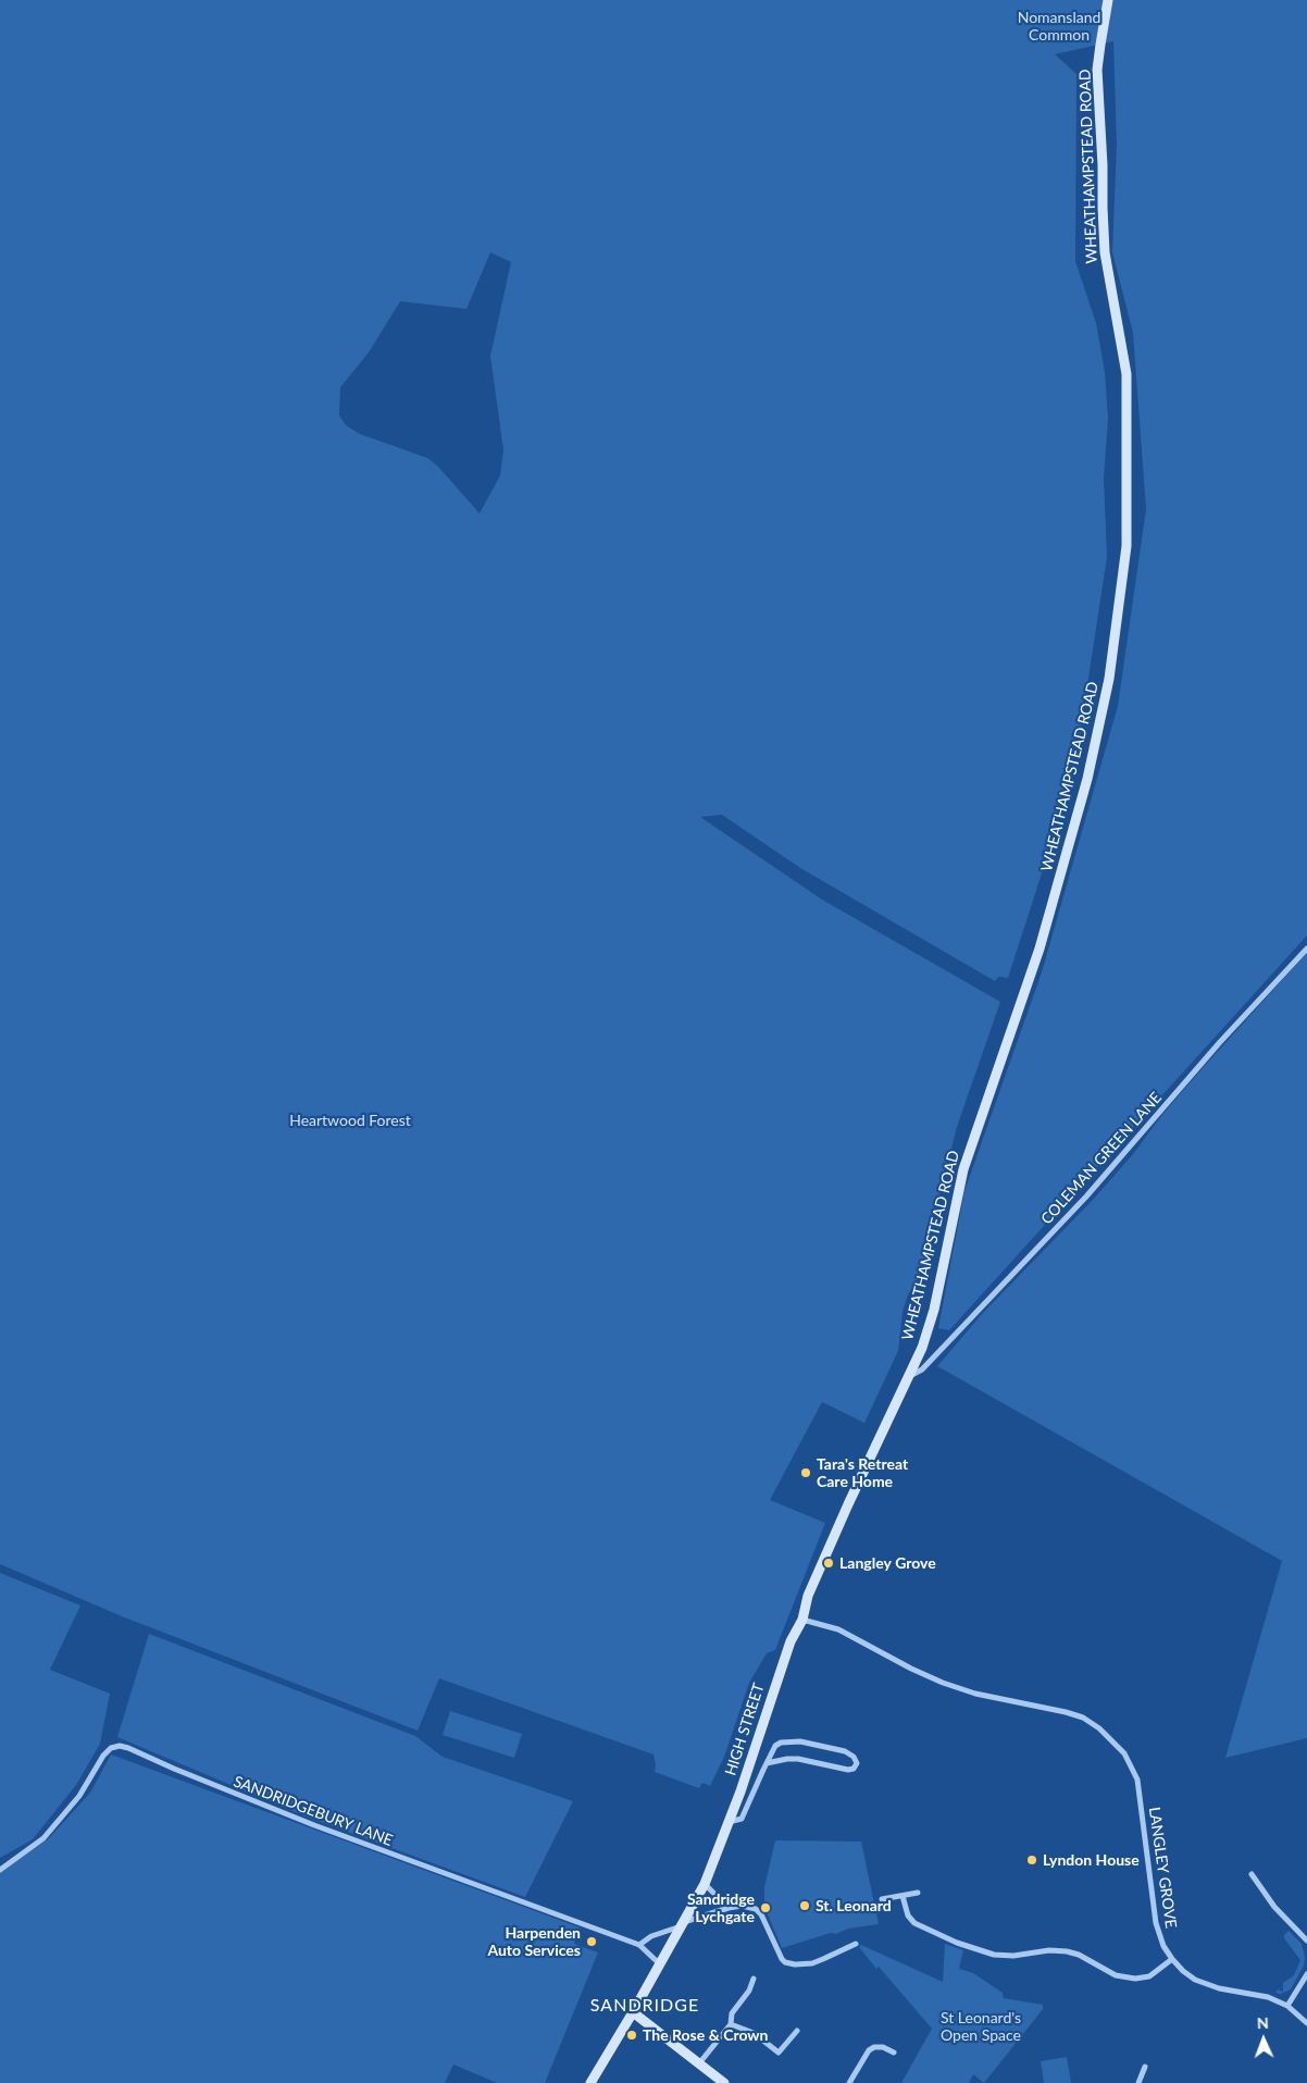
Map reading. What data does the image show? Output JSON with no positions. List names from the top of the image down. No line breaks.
{"streets":{"main road":["WHEATHAMPSTEAD ROAD","HIGH STREET"],"street":["COLEMAN GREEN LANE","SANDRIDGEBURY LANE","LANGLEY GROVE"]},"crossings":[["WHEATHAMPSTEAD ROAD","COLEMAN GREEN LANE"],["WHEATHAMPSTEAD ROAD","HIGH STREET"],["COLEMAN GREEN LANE","HIGH STREET"],["HIGH STREET","SANDRIDGEBURY LANE"],["HIGH STREET","LANGLEY GROVE"]],"districts":["SANDRIDGE"],"parks":["Nomansland Common","Heartwood Forest","St Leonard's Open Space"],"places":["Tara's Retreat Care Home","Langley Grove","Lyndon House","St. Leonard","Sandridge Lychgate","Harpenden Auto Services","The Rose & Crown"],"north":"top"}
